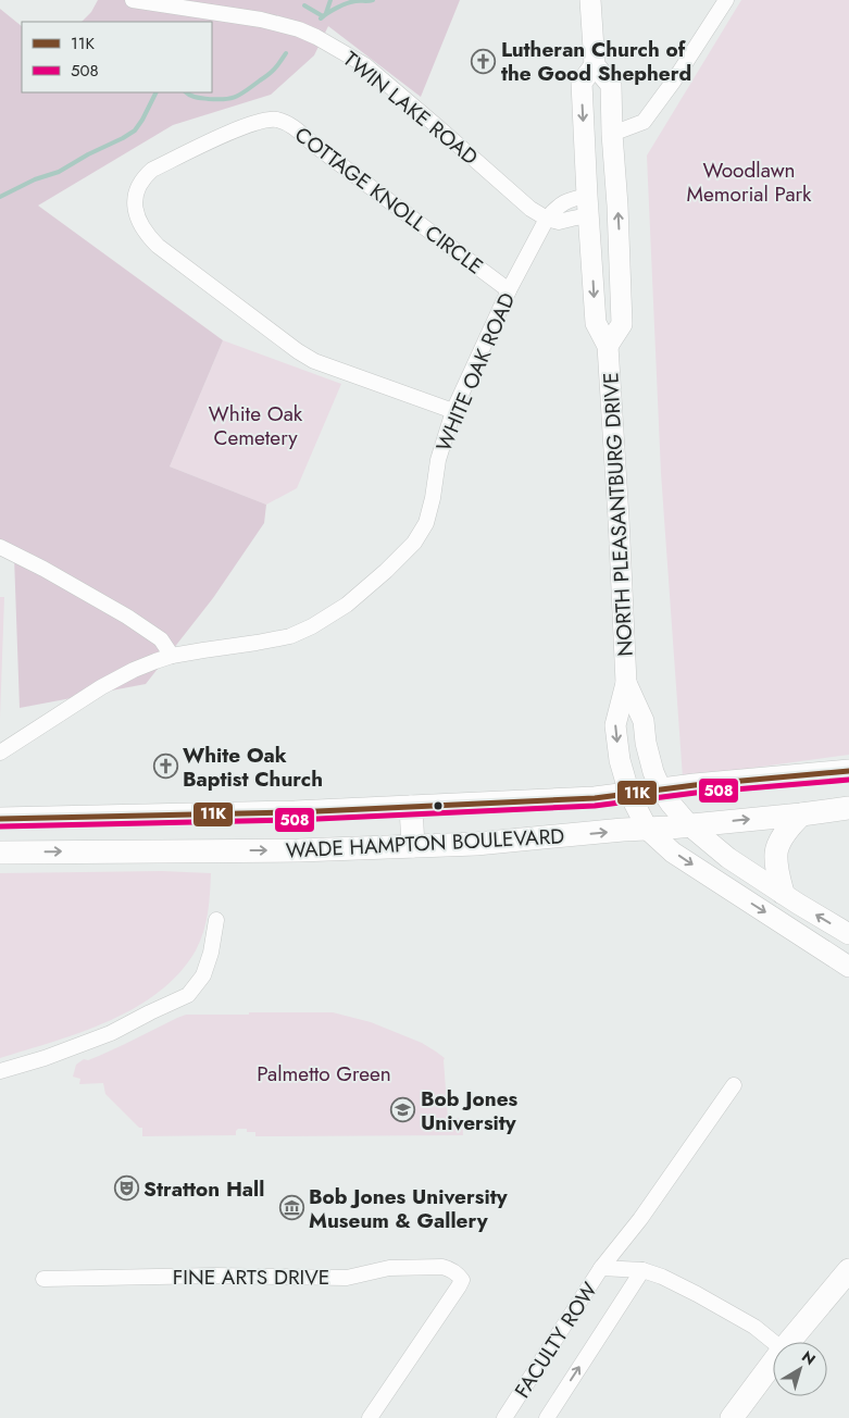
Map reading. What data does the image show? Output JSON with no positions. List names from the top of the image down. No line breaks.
{"streets":{"main road":["NORTH PLEASANTBURG DRIVE","WADE HAMPTON BOULEVARD"],"street":["TWIN LAKE ROAD","COTTAGE KNOLL CIRCLE","WHITE OAK ROAD","FINE ARTS DRIVE","FACULTY ROW"]},"crossings":[["TWIN LAKE ROAD","WHITE OAK ROAD"],["COTTAGE KNOLL CIRCLE","WHITE OAK ROAD"],["WHITE OAK ROAD","NORTH PLEASANTBURG DRIVE"],["NORTH PLEASANTBURG DRIVE","WADE HAMPTON BOULEVARD"]],"parks":["Woodlawn Memorial Park","White Oak Cemetery","Palmetto Green"],"places":{"church":["Lutheran Church of the Good Shepherd","White Oak Baptist Church"],"school or university":["Bob Jones University"],"theatre":["Stratton Hall"],"museum":["Bob Jones University Museum & Gallery"]},"lines":["transit line 11K","transit line 508"],"legend":["11K","508"],"north":"top right"}
